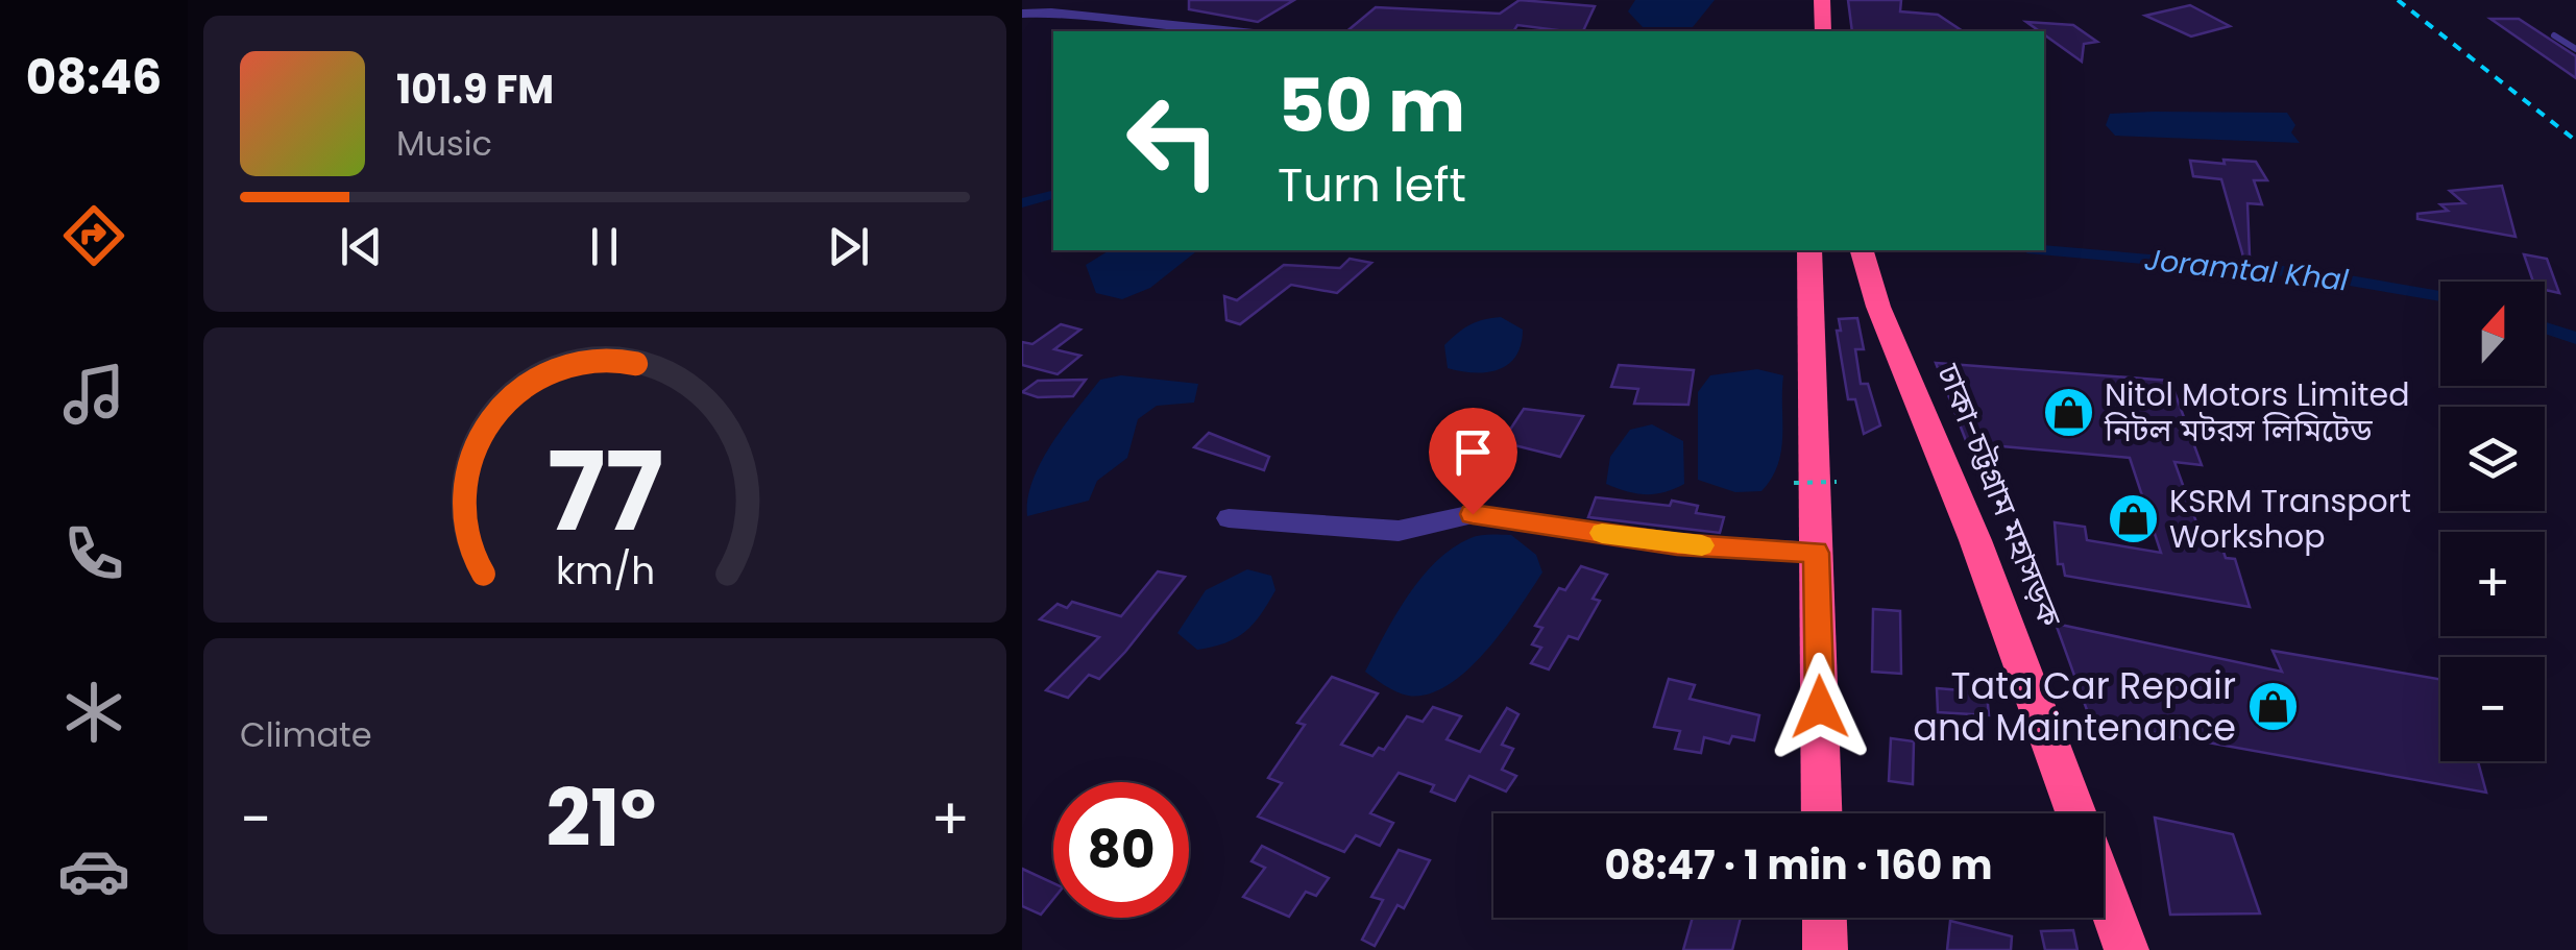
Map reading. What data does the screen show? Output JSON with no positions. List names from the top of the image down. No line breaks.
{"streets":{"highway":["ঢাকা-চট্টগ্রাম মহাসড়ক"]},"water":["Joramtal Khal"],"places":{"shop":["Nitol Motors Limited নিটল মটরস লিমিটেড","KSRM Transport Workshop","Tata Car Repair and Maintenance"]},"north":"top","page":{"tabs":"08:46","turn":["50 m","Turn left"],"song":["101.9 FM","Music"],"map_buttons":["+","−"],"tile":"Climate","heat":["−","21°","+"],"limit":"80","trip":"08:47 · 1 min · 160 m","gauge":["77","km/h"]}}
